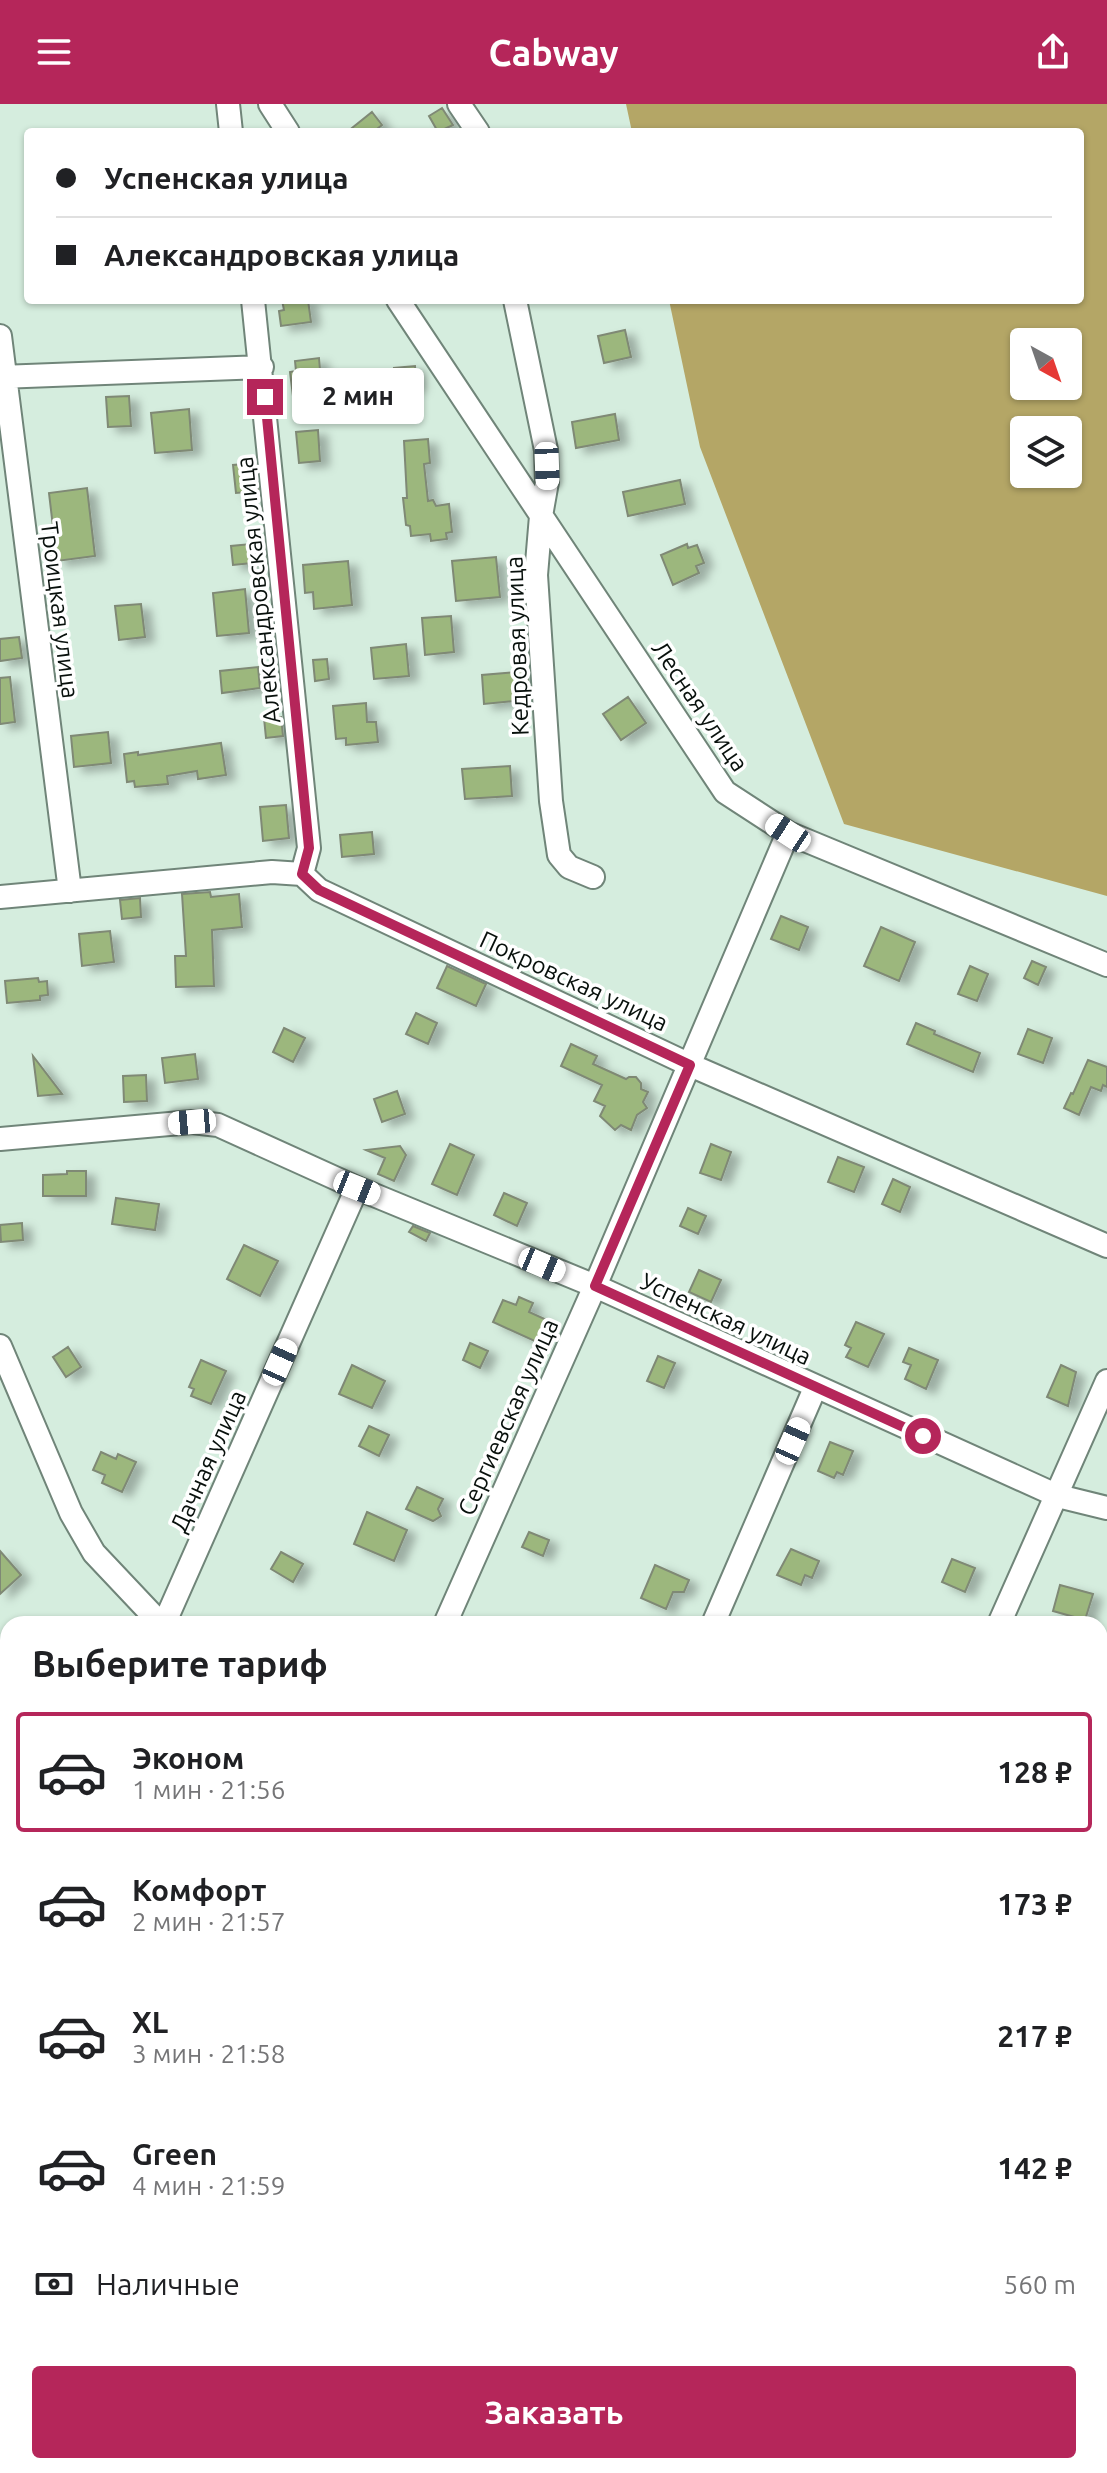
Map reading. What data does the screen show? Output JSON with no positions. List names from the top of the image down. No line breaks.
{"streets":{"street":["Александровская улица","Троицкая улица","Кедровая улица","Лесная улица","Покровская улица","Успенская улица","Сергиевская улица","Дачная улица"]},"crossings":[["Александровская улица","Покровская улица"],["Кедровая улица","Лесная улица"],["Лесная улица","Сергиевская улица"],["Покровская улица","Сергиевская улица"],["Успенская улица","Сергиевская улица"],["Успенская улица","Дачная улица"]],"north":"bottom right","page":{"header":"Cabway","banner":["Успенская улица","Александровская улица"],"bubble":"2 мин","heading":"Выберите тариф","list":[{"name":"Эконом","note":"1 мин · 21:56","value":"128 ₽"},{"name":"Комфорт","note":"2 мин · 21:57","value":"173 ₽"},{"name":"XL","note":"3 мин · 21:58","value":"217 ₽"},{"name":"Green","note":"4 мин · 21:59","value":"142 ₽"}],"pay":["Наличные","560 m"],"buttons":"Заказать"}}
